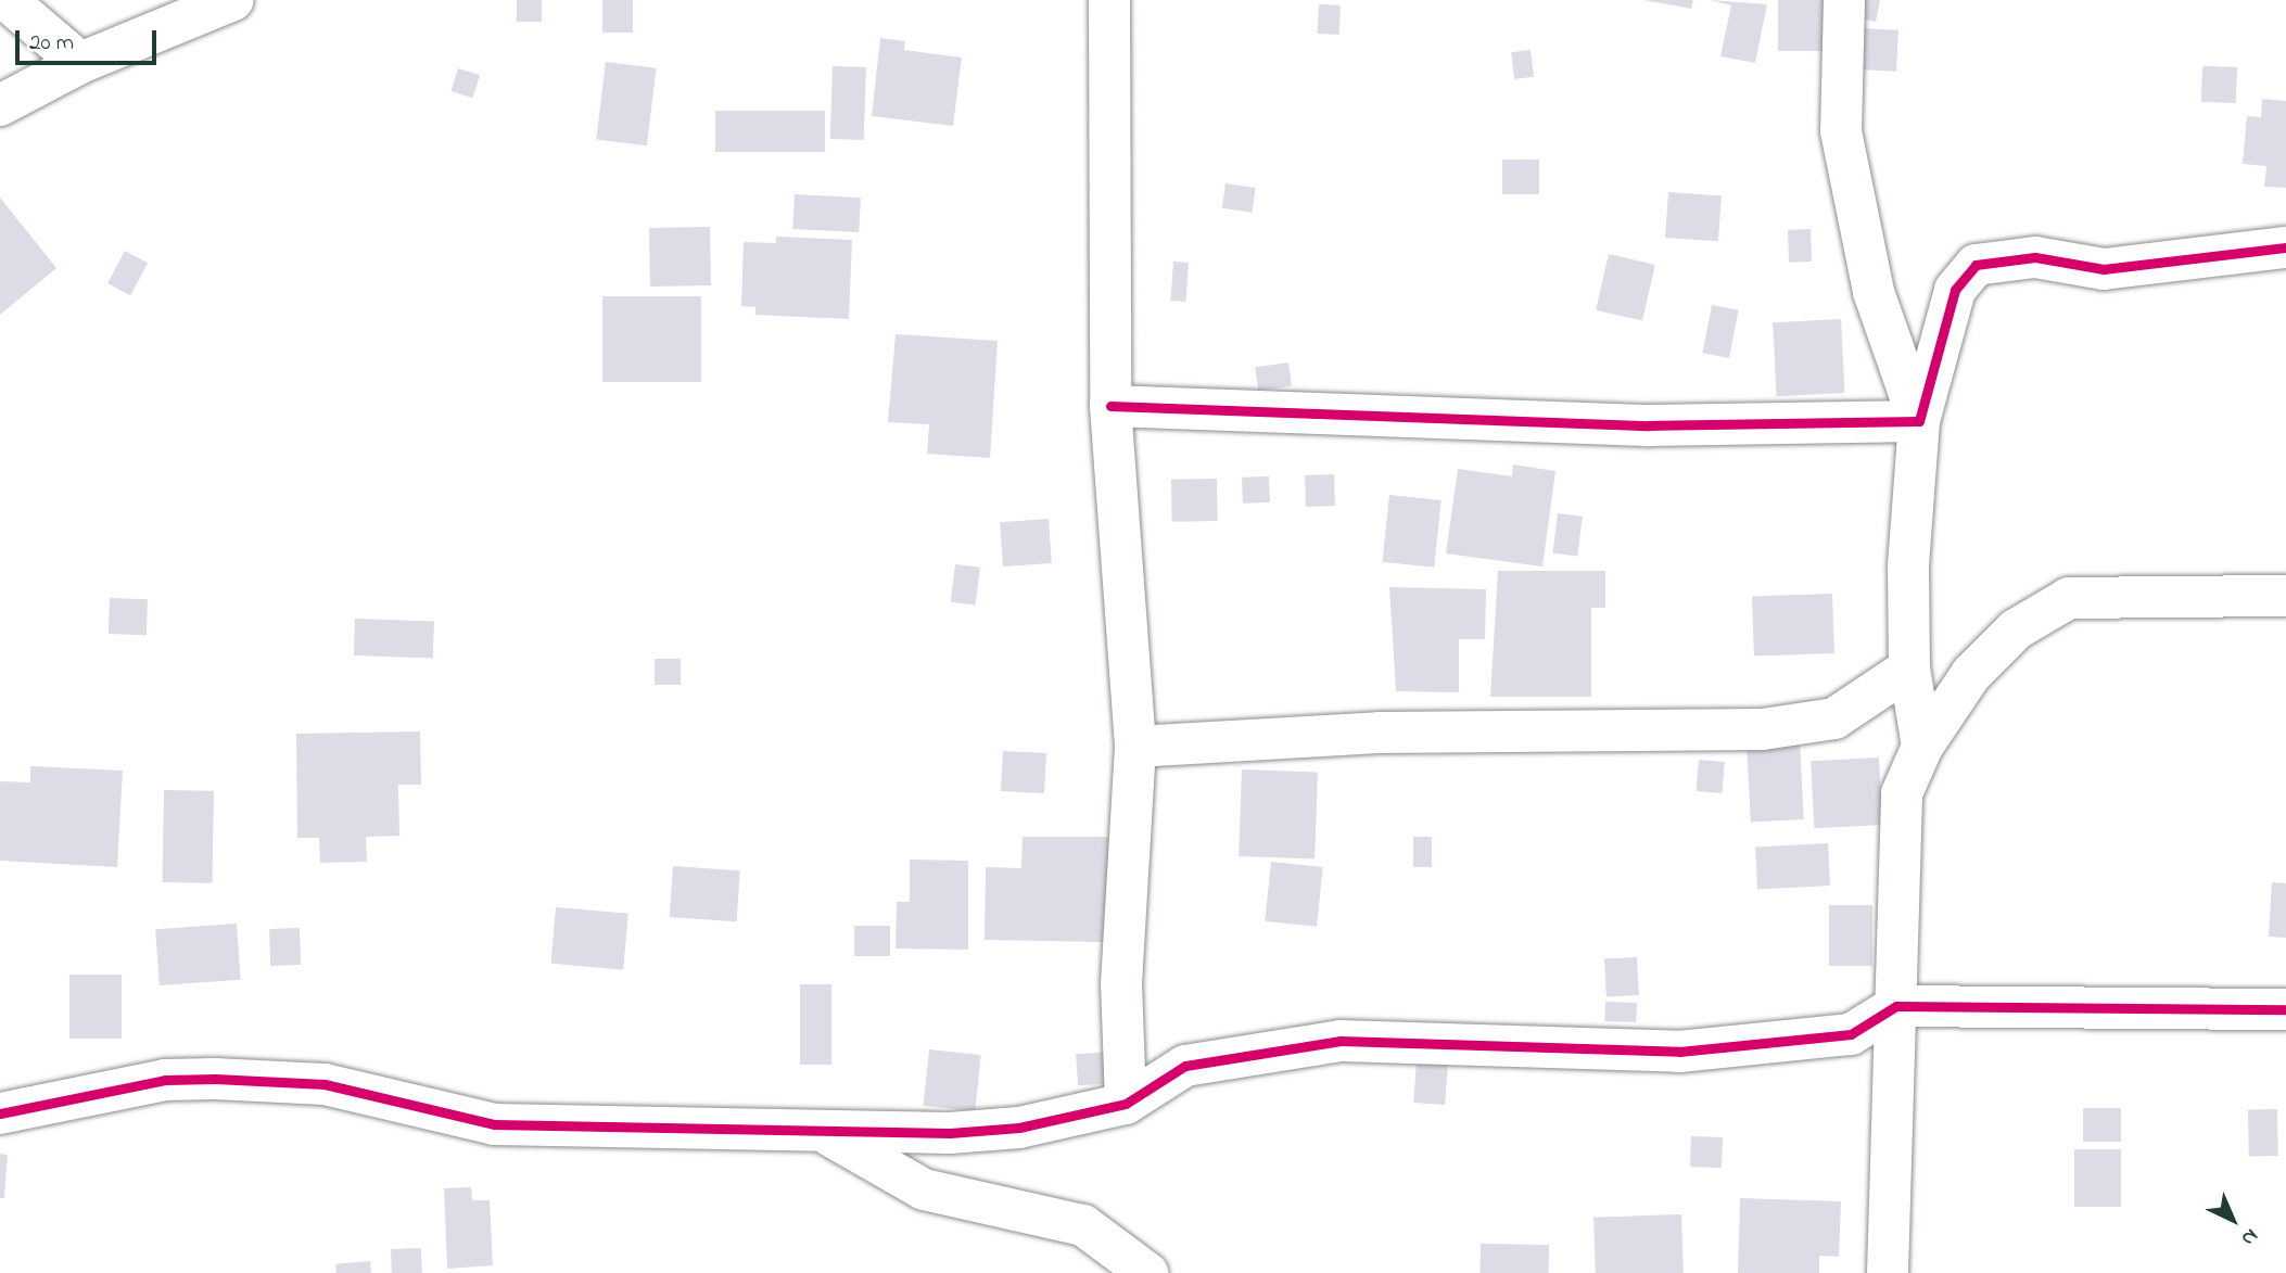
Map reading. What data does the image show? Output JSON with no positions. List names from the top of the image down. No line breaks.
{"scale_bar":"20 m","north":"bottom right"}
